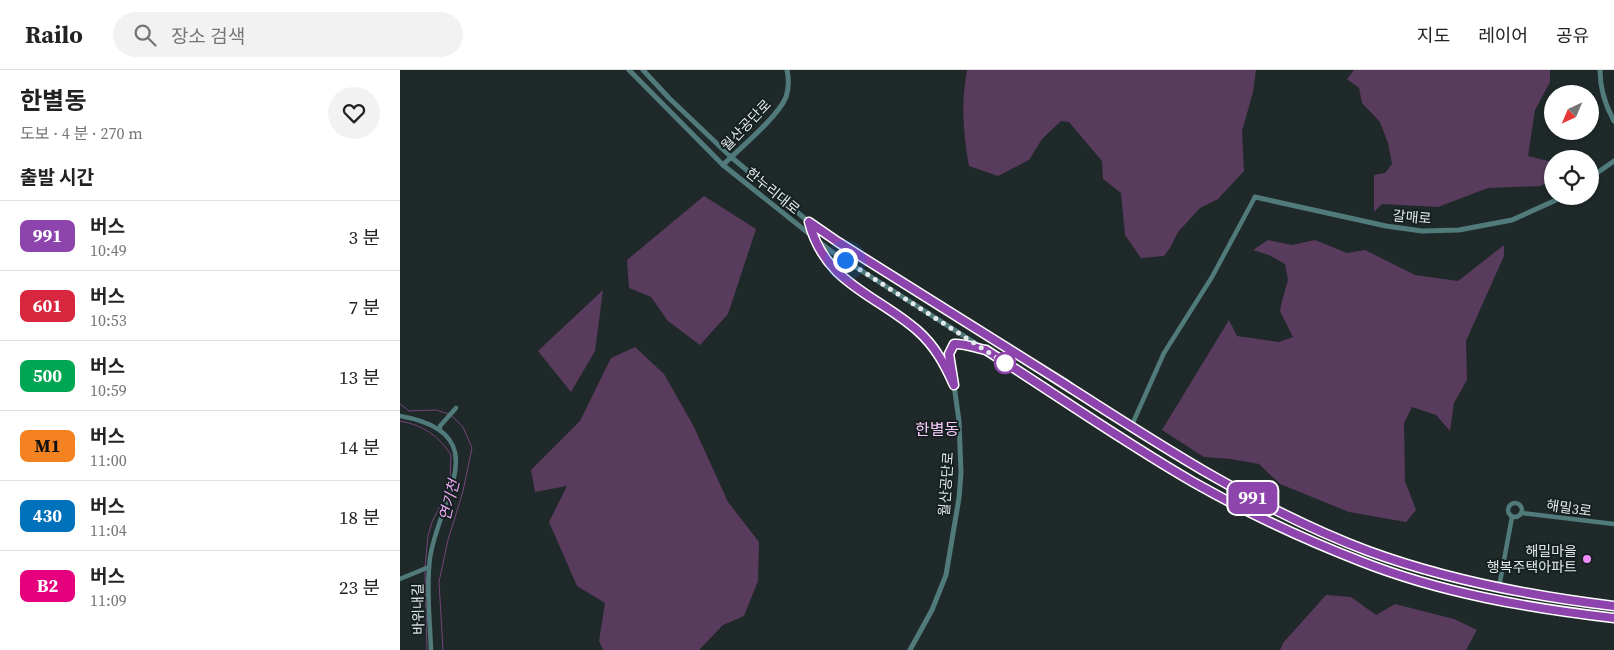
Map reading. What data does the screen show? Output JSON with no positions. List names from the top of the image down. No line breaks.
{"streets":{"street":["월산공단로","한누리대로","갈매로","해밀3로","바위내길"]},"crossings":[["월산공단로","한누리대로"]],"districts":["한별동"],"water":["연기천"],"places":["해밀마을 행복주택아파트"],"lines":["bus line 991"],"north":"bottom left","page":{"header":"Railo","search":"장소 검색","nav":["지도","레이어","공유"],"heading":[["한별동","도보 · 4 분 · 270 m"],"출발 시간"],"on_map":"991","list":[{"mark":"991","name":"버스","note":"10:49","value":"3 분"},{"mark":"601","name":"버스","note":"10:53","value":"7 분"},{"mark":"500","name":"버스","note":"10:59","value":"13 분"},{"mark":"M1","name":"버스","note":"11:00","value":"14 분"},{"mark":"430","name":"버스","note":"11:04","value":"18 분"},{"mark":"B2","name":"버스","note":"11:09","value":"23 분"}]}}
